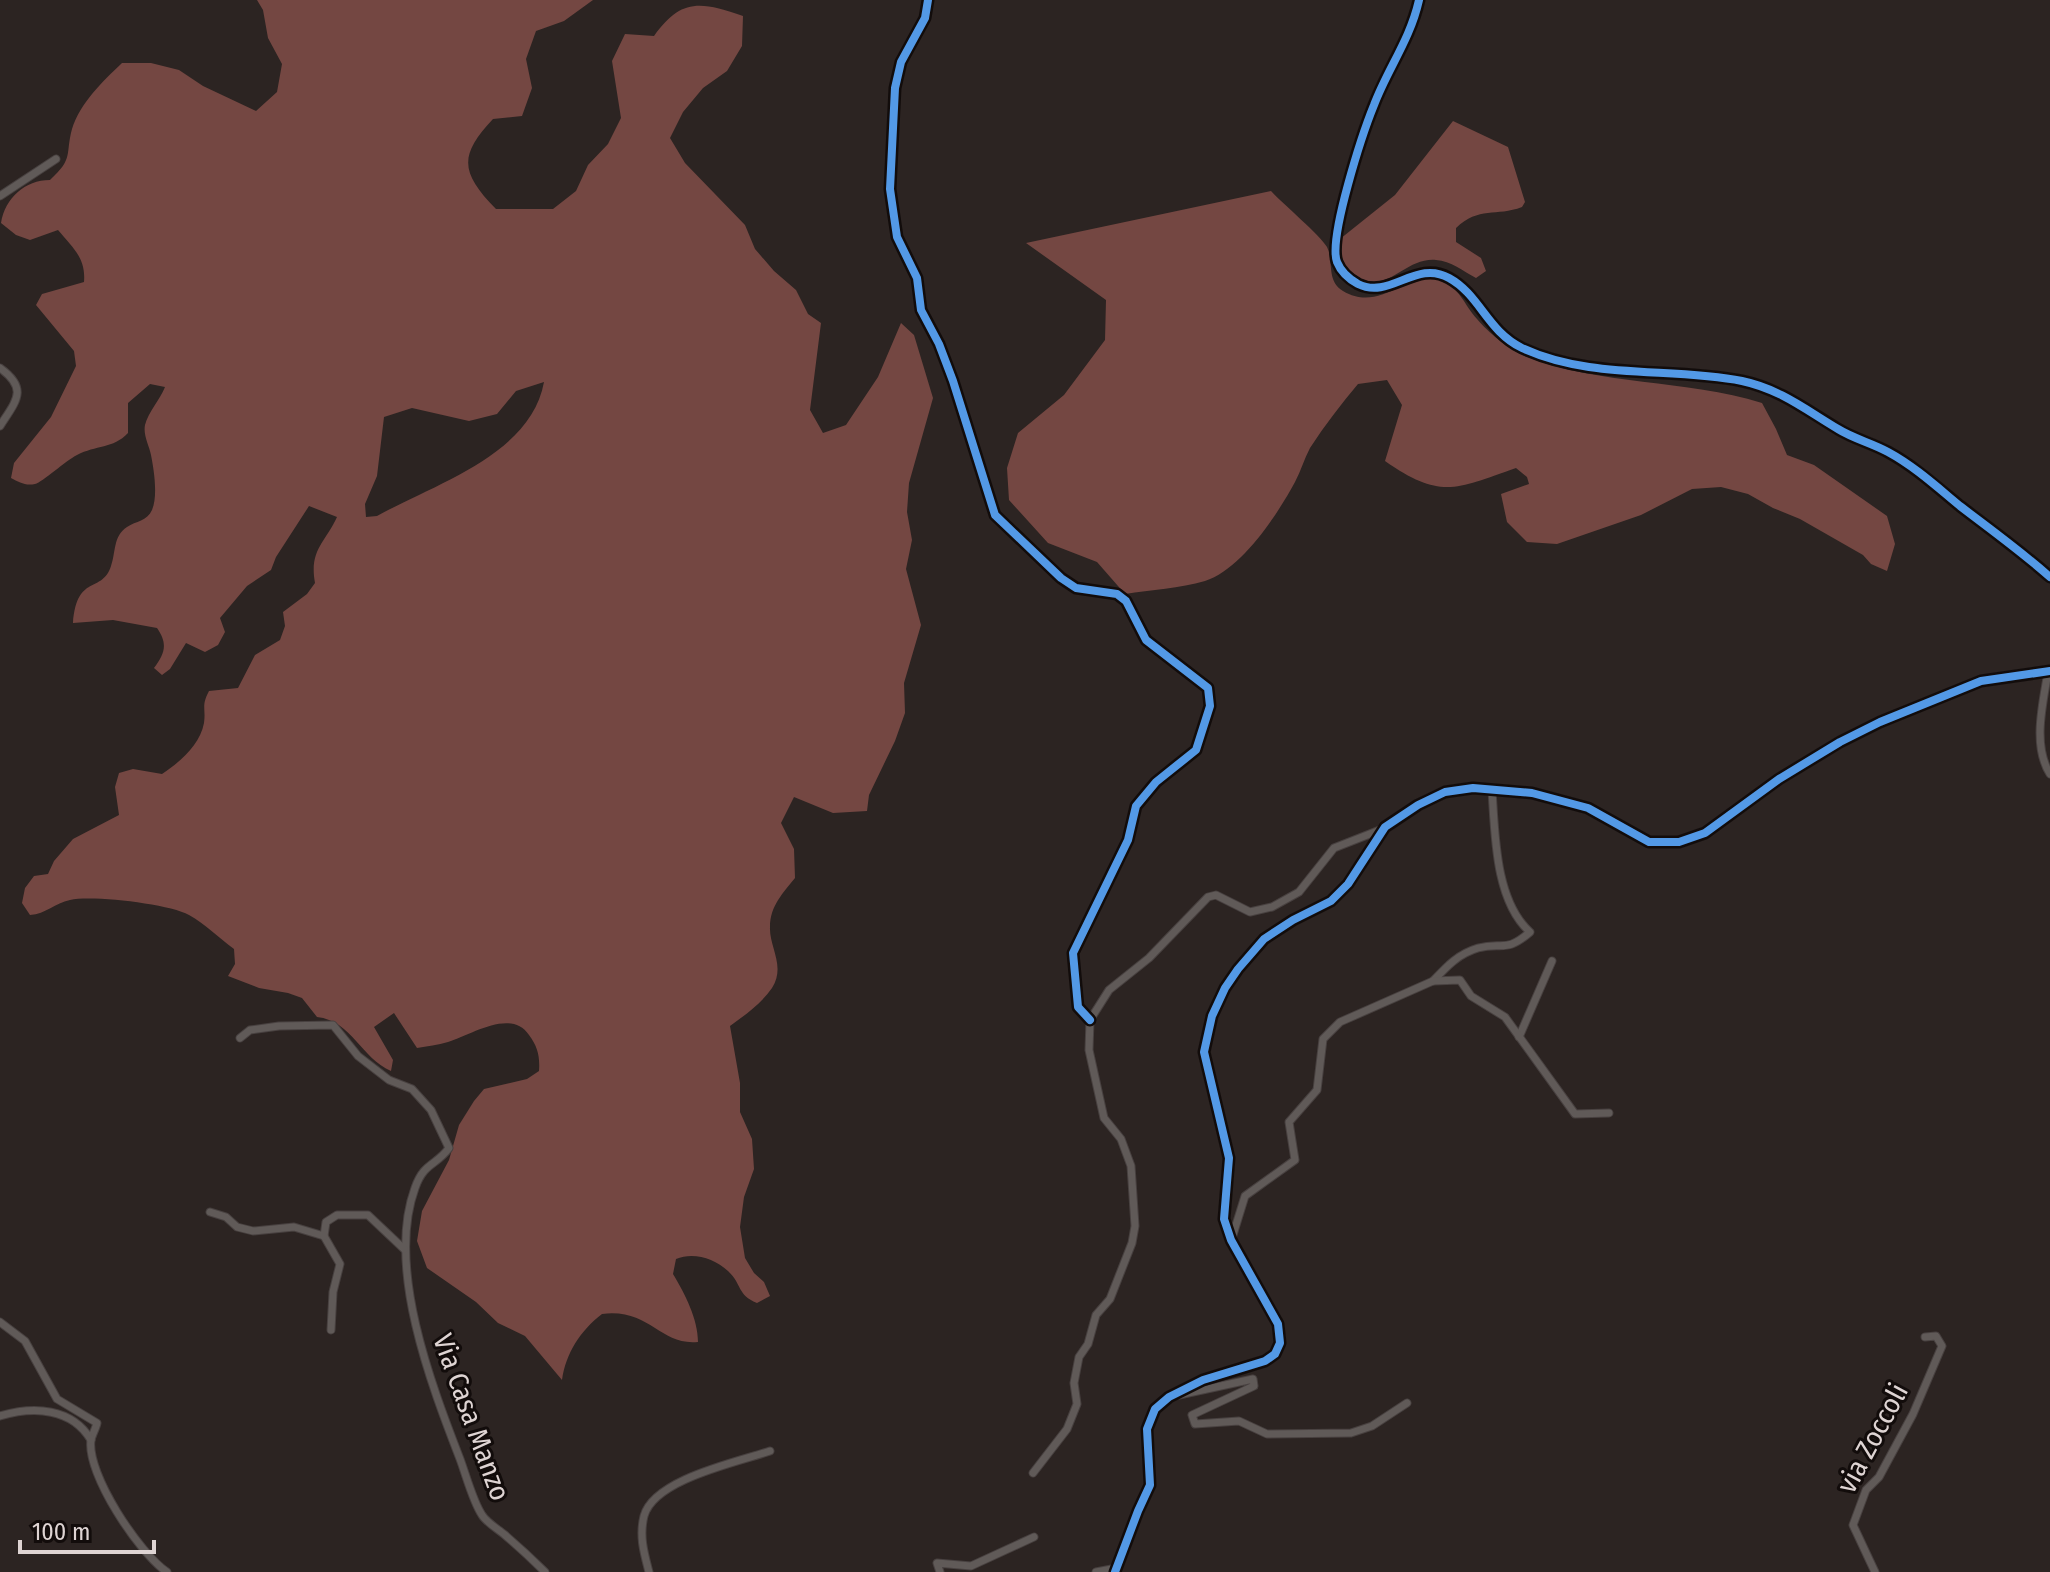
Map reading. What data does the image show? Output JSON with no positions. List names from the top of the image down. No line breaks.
{"streets":{"street":["Via Casa Manzo","via Zoccoli"]},"scale_bar":"100 m"}
